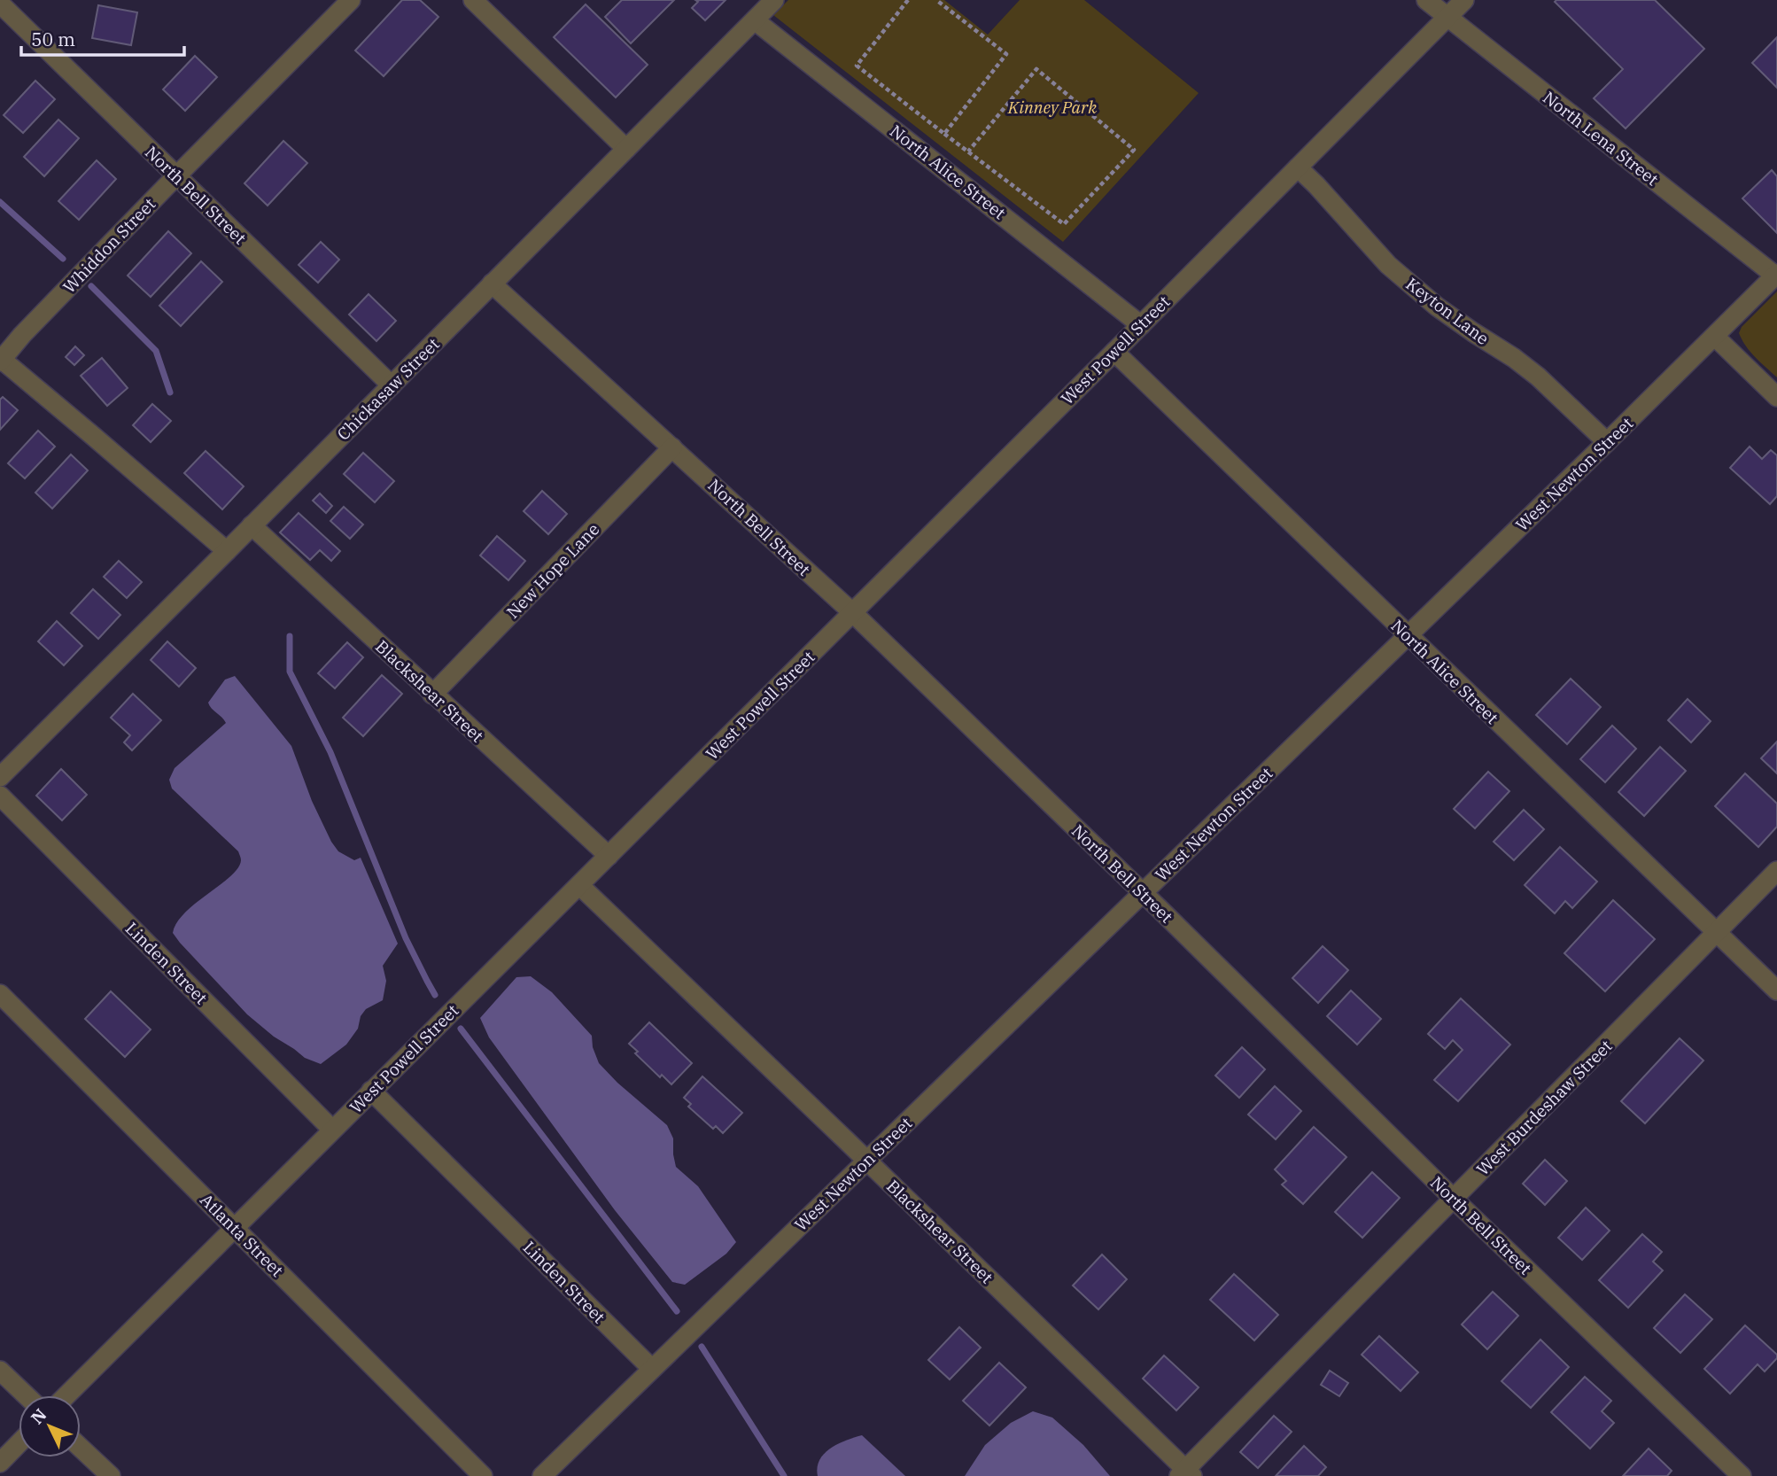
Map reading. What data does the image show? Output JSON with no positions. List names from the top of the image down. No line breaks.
{"streets":{"street":["North Lena Street","North Alice Street","North Bell Street","Whiddon Street","Keyton Lane","West Powell Street","Chickasaw Street","West Newton Street","New Hope Lane","Blackshear Street","Linden Street","West Burdeshaw Street","Atlanta Street"]},"crossings":[["North Lena Street","West Powell Street"],["North Lena Street","West Newton Street"],["North Alice Street","West Powell Street"],["North Alice Street","Chickasaw Street"],["North Alice Street","West Newton Street"],["North Alice Street","West Burdeshaw Street"],["North Bell Street","Whiddon Street"],["North Bell Street","West Powell Street"],["North Bell Street","Chickasaw Street"],["North Bell Street","West Newton Street"],["North Bell Street","New Hope Lane"],["North Bell Street","West Burdeshaw Street"],["Keyton Lane","West Powell Street"],["Keyton Lane","West Newton Street"],["West Powell Street","Blackshear Street"],["West Powell Street","Linden Street"],["West Powell Street","Atlanta Street"],["Chickasaw Street","Blackshear Street"],["West Newton Street","Blackshear Street"],["West Newton Street","Linden Street"],["New Hope Lane","Blackshear Street"],["Blackshear Street","West Burdeshaw Street"]],"parks":["Kinney Park"],"scale_bar":"50 m","north":"top left"}
